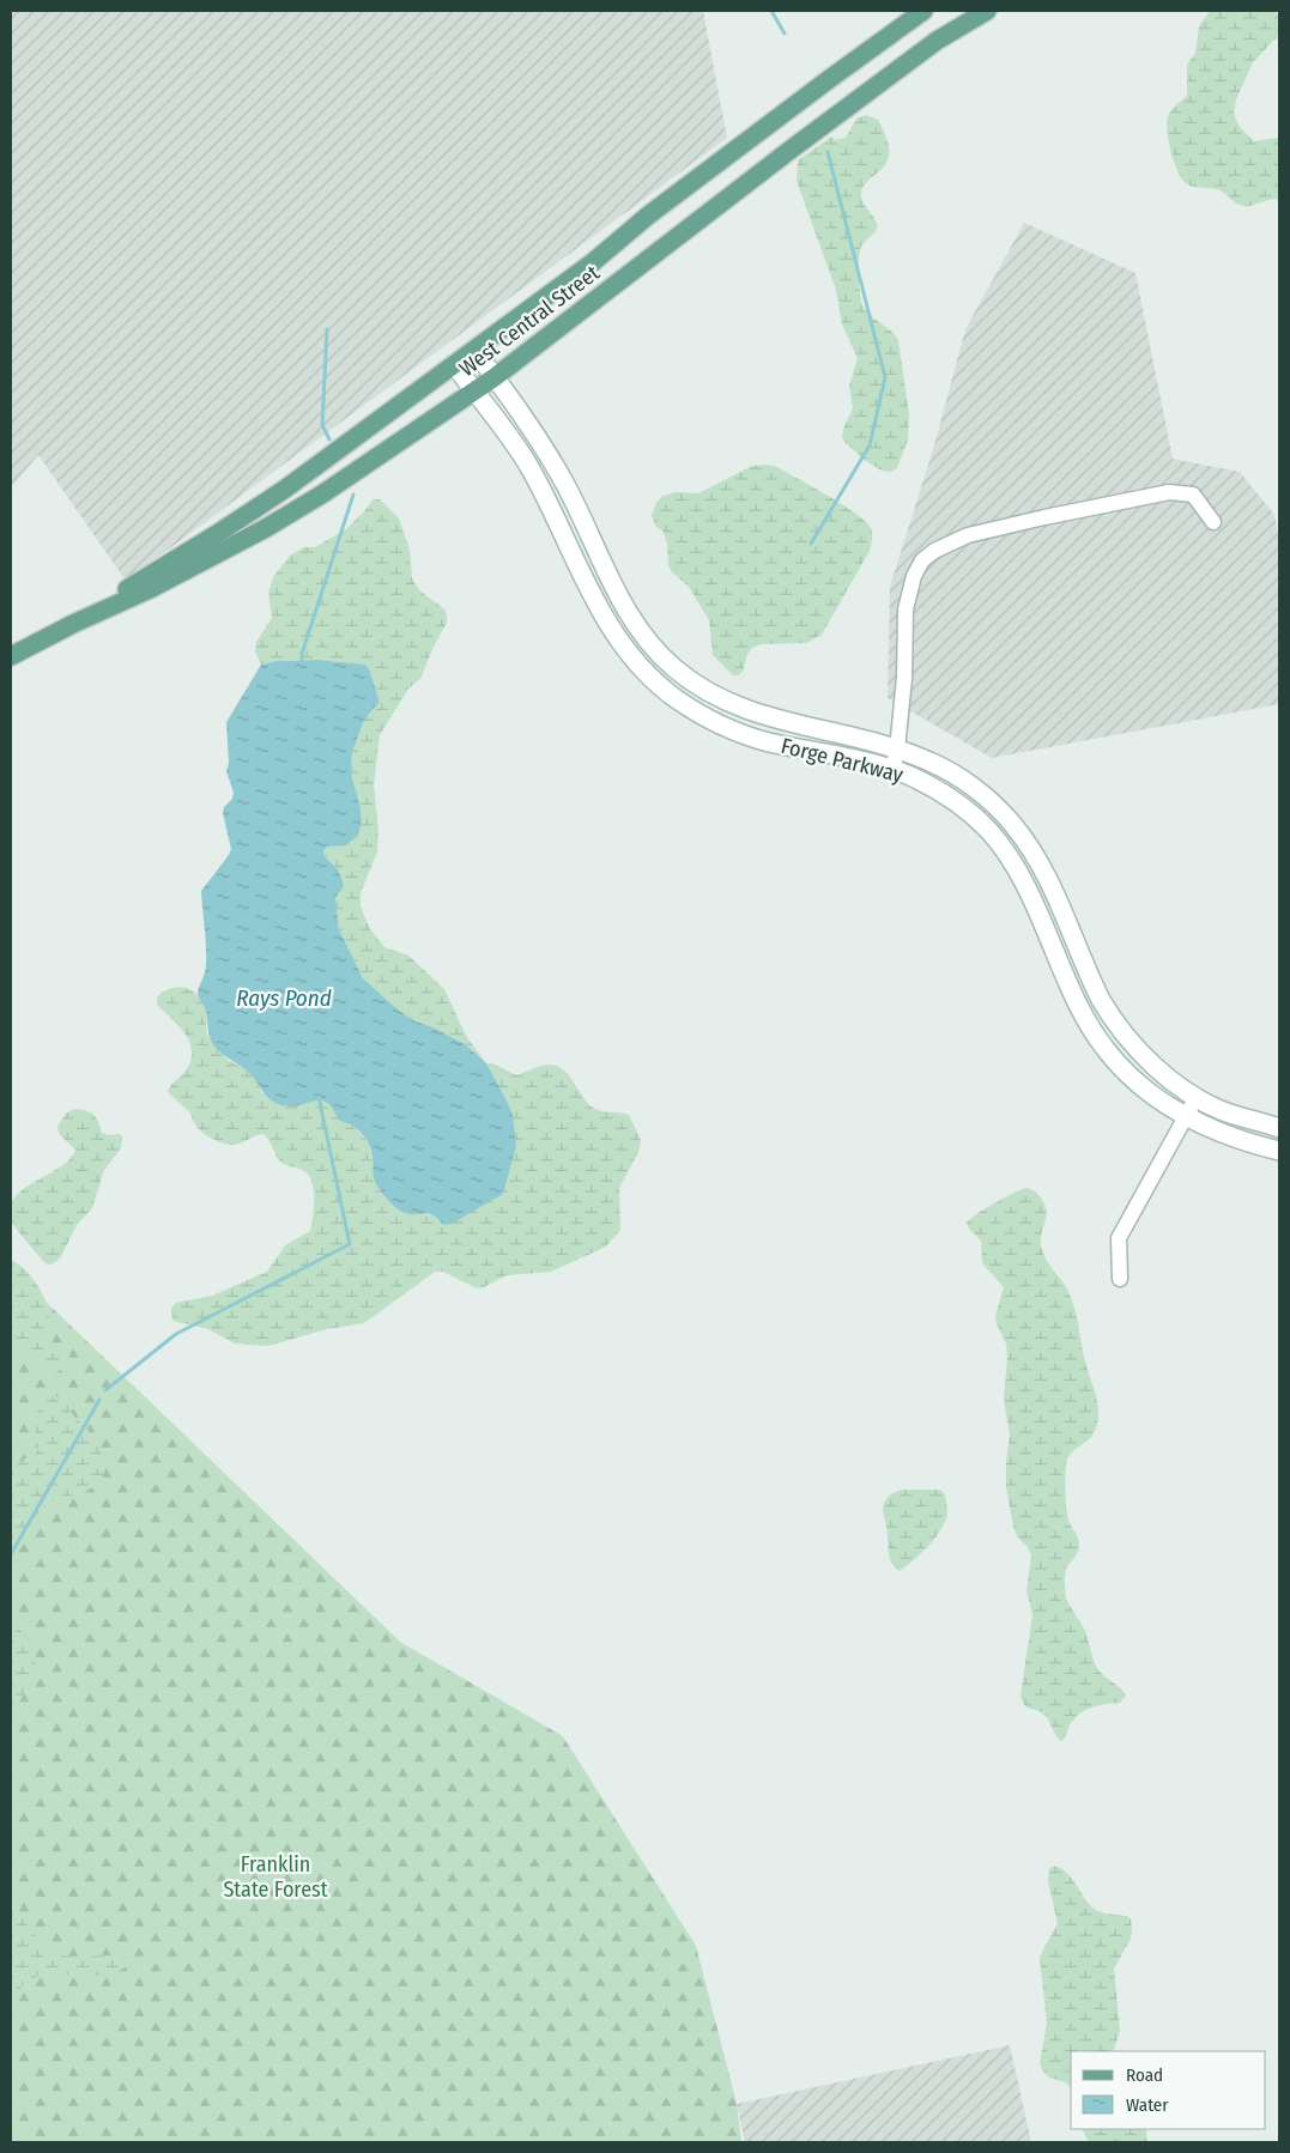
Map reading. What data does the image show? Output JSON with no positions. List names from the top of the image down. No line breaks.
{"streets":{"main road":["West Central Street"],"street":["Forge Parkway"]},"crossings":[["West Central Street","Forge Parkway"]],"water":["Rays Pond"],"parks":["Franklin State Forest"],"legend":["Road","Water"]}
